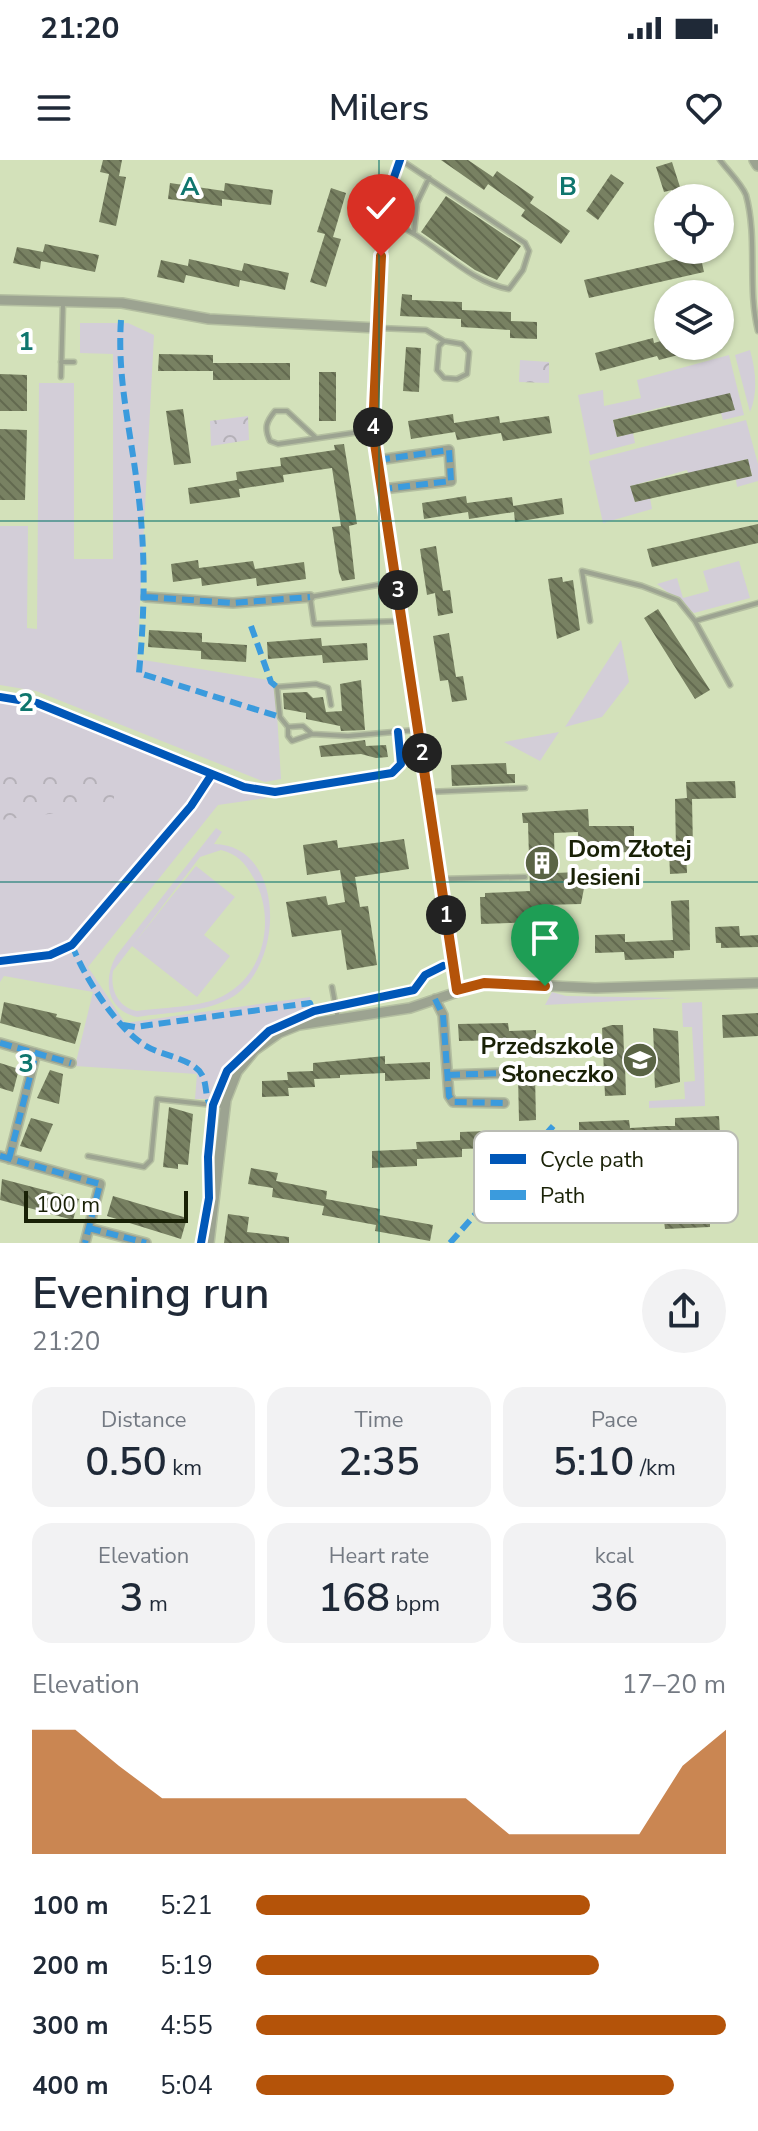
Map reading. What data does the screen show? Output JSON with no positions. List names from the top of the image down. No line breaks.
{"places":{"building":["Dom Złotej Jesieni"],"school or university":["Przedszkole Słoneczko"]},"legend":["Cycle path","Path"],"scale_bar":"100 m","page":{"status":"21:20","header":"Milers","pins":["4","3","2","1"],"scale":"100 m","heading":["Evening run","21:20"],"stats":[["Distance","0.50 km"],["Time","2:35"],["Pace","5:10 /km"],["Elevation","3 m"],["Heart rate","168 bpm"],["kcal","36"]],"chart":["Elevation","17–20 m"],"list":[{"name":"100 m","note":"5:21"},{"name":"200 m","note":"5:19"},{"name":"300 m","note":"4:55"},{"name":"400 m","note":"5:04"}]},"grid":{"columns":["A","B"],"rows":["1","2","3"]}}
